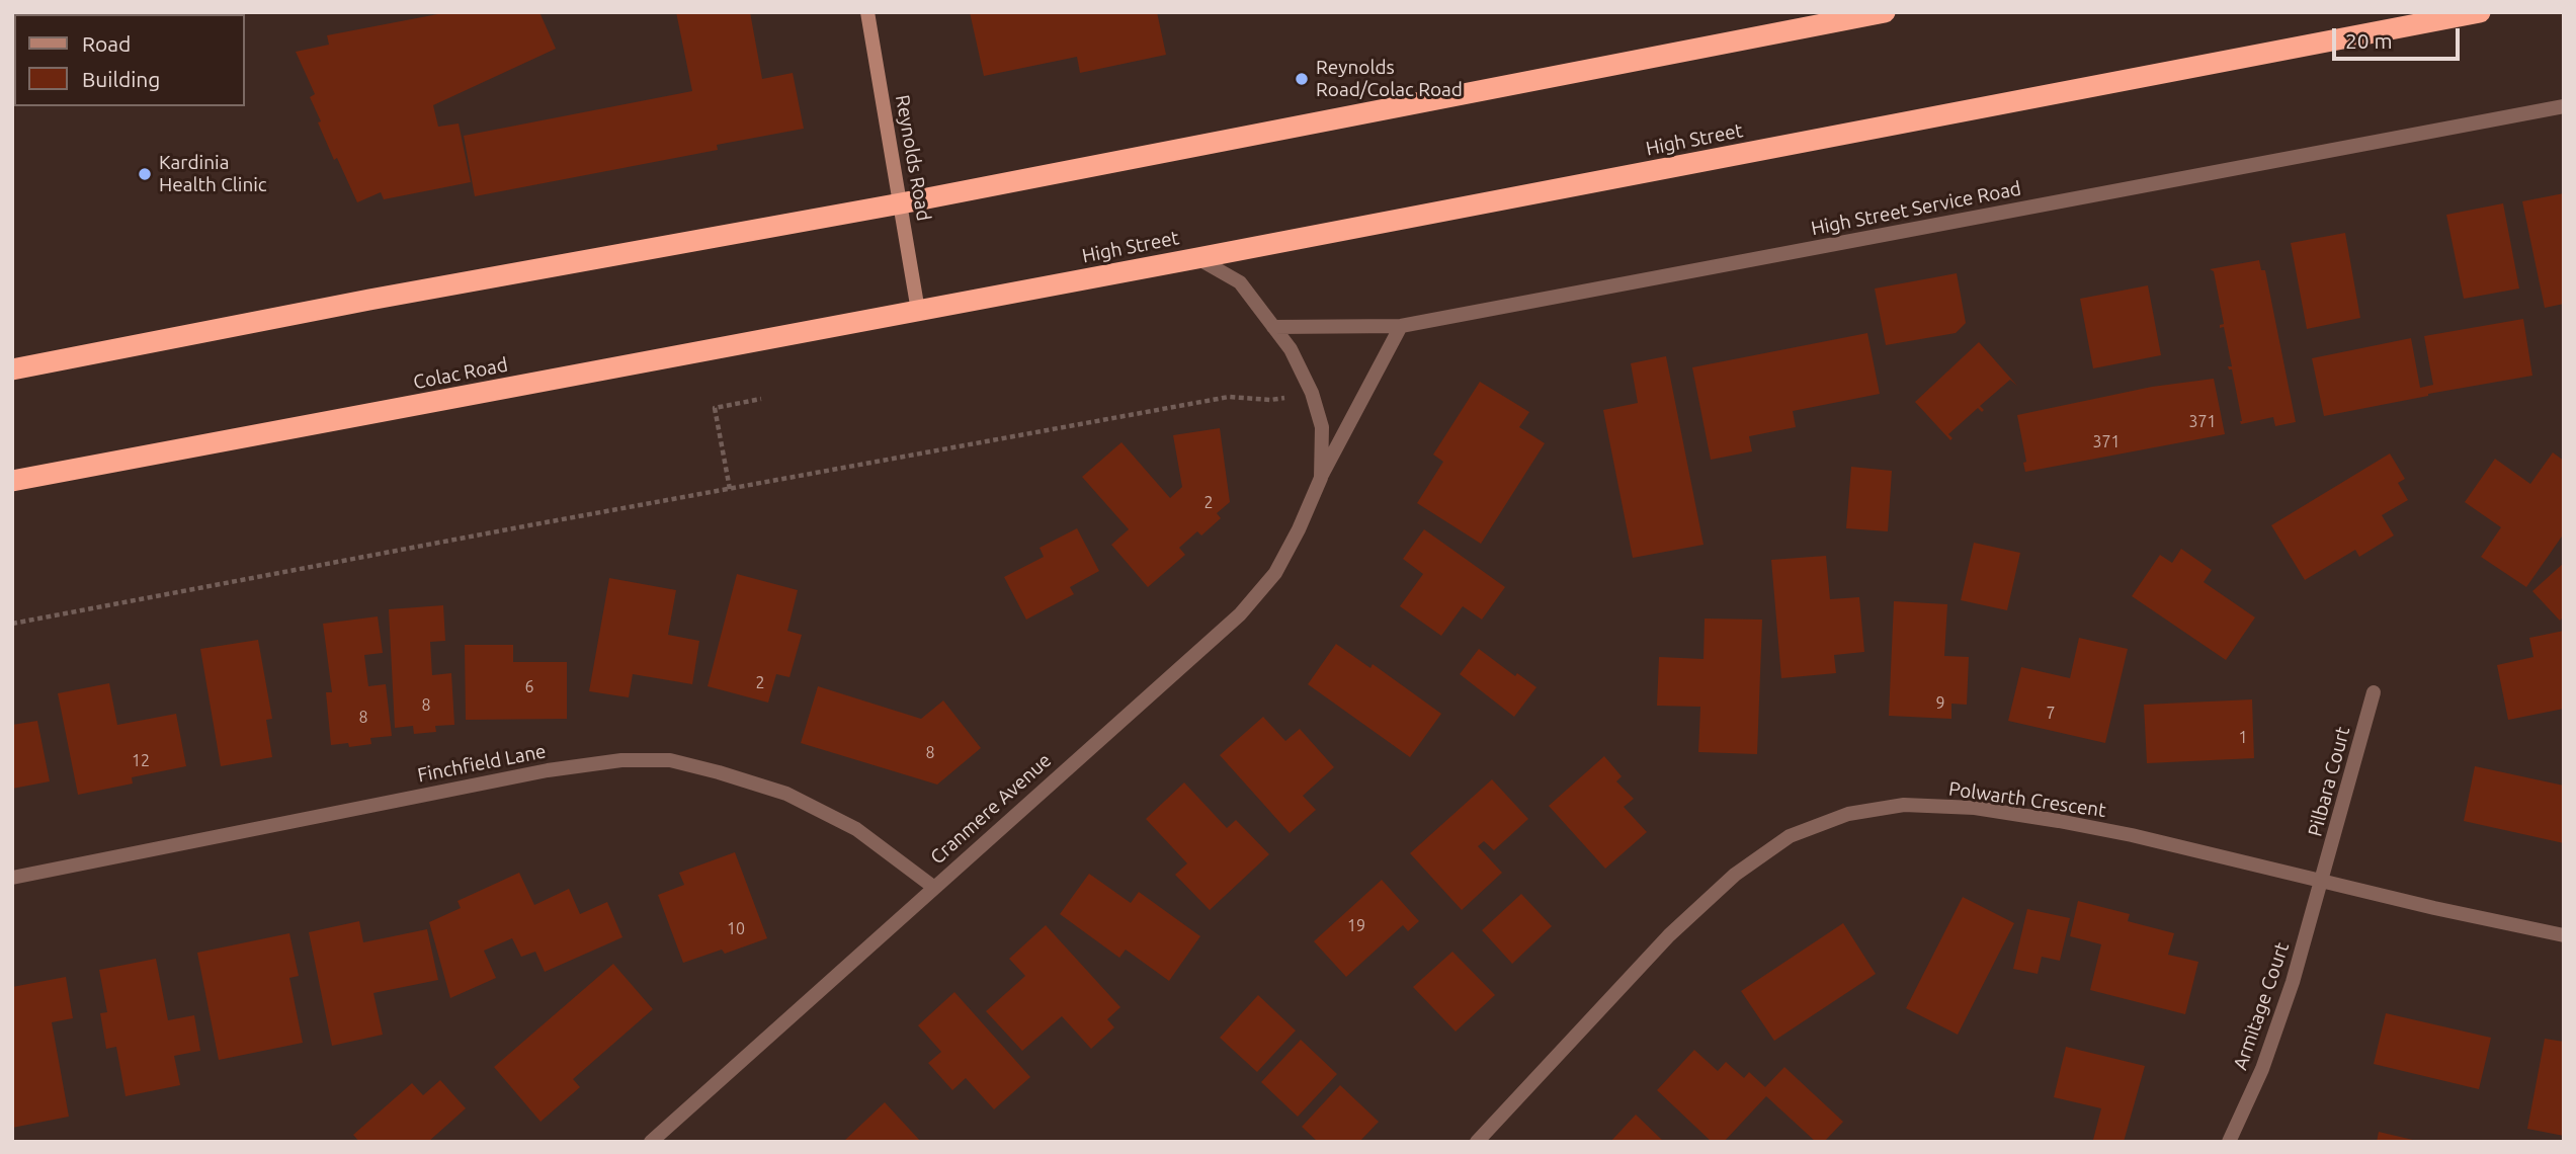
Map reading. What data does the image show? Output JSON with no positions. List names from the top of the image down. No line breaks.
{"streets":{"highway":["High Street","Colac Road"],"street":["Reynolds Road","High Street Service Road","Finchfield Lane","Pilbara Court","Polwarth Crescent","Cranmere Avenue","Armitage Court"]},"crossings":[["High Street","Reynolds Road"],["High Street","Colac Road"],["High Street","Cranmere Avenue"],["Reynolds Road","Colac Road"],["High Street Service Road","Cranmere Avenue"],["Finchfield Lane","Cranmere Avenue"],["Pilbara Court","Polwarth Crescent"],["Pilbara Court","Armitage Court"],["Polwarth Crescent","Armitage Court"]],"places":["Reynolds Road/Colac Road","Kardinia Health Clinic"],"house_numbers":["371","371","2","2","6","9","8","7","8","1","8","12","19","10"],"legend":["Road","Building"],"scale_bar":"20 m"}
